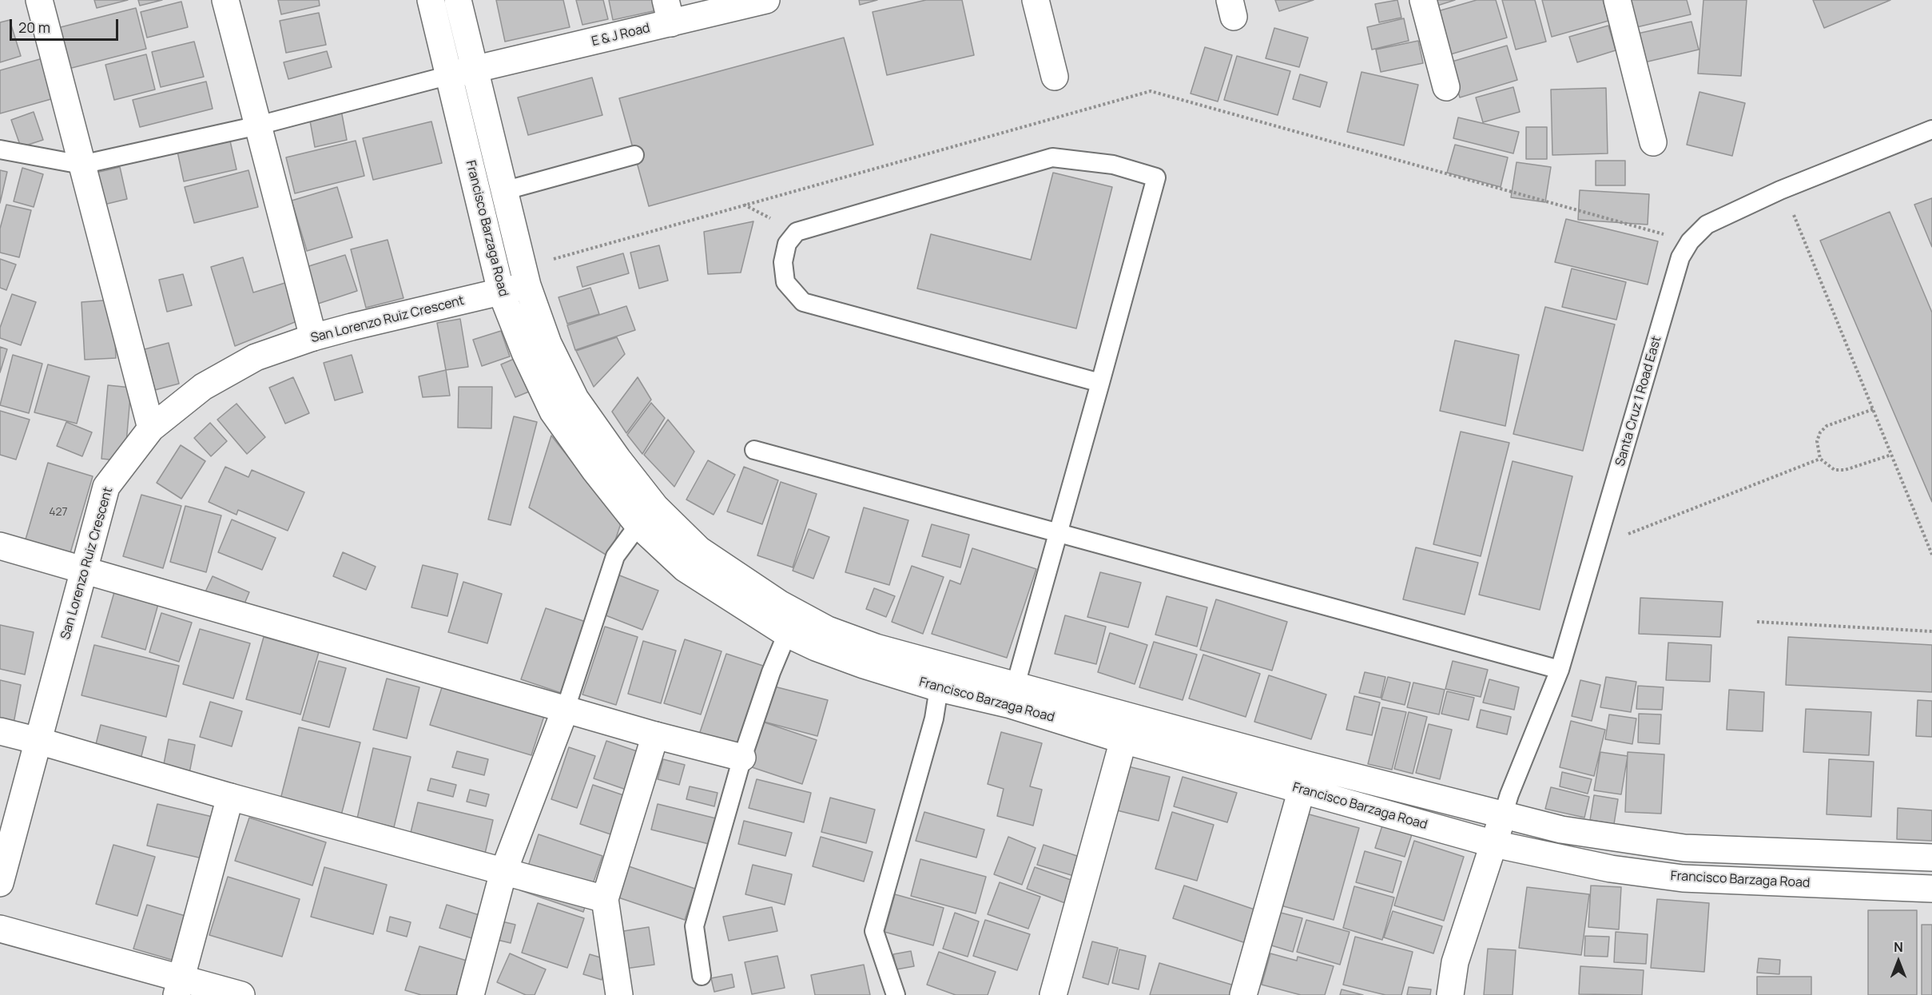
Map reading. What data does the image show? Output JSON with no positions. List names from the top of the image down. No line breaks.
{"streets":{"street":["E & J Road","Francisco Barzaga Road","San Lorenzo Ruiz Crescent"],"lane":["Santa Cruz 1 Road East"]},"crossings":[["E & J Road","Francisco Barzaga Road"],["Francisco Barzaga Road","San Lorenzo Ruiz Crescent"],["Francisco Barzaga Road","Santa Cruz 1 Road East"]],"house_numbers":["427"],"scale_bar":"20 m","north":"top"}
